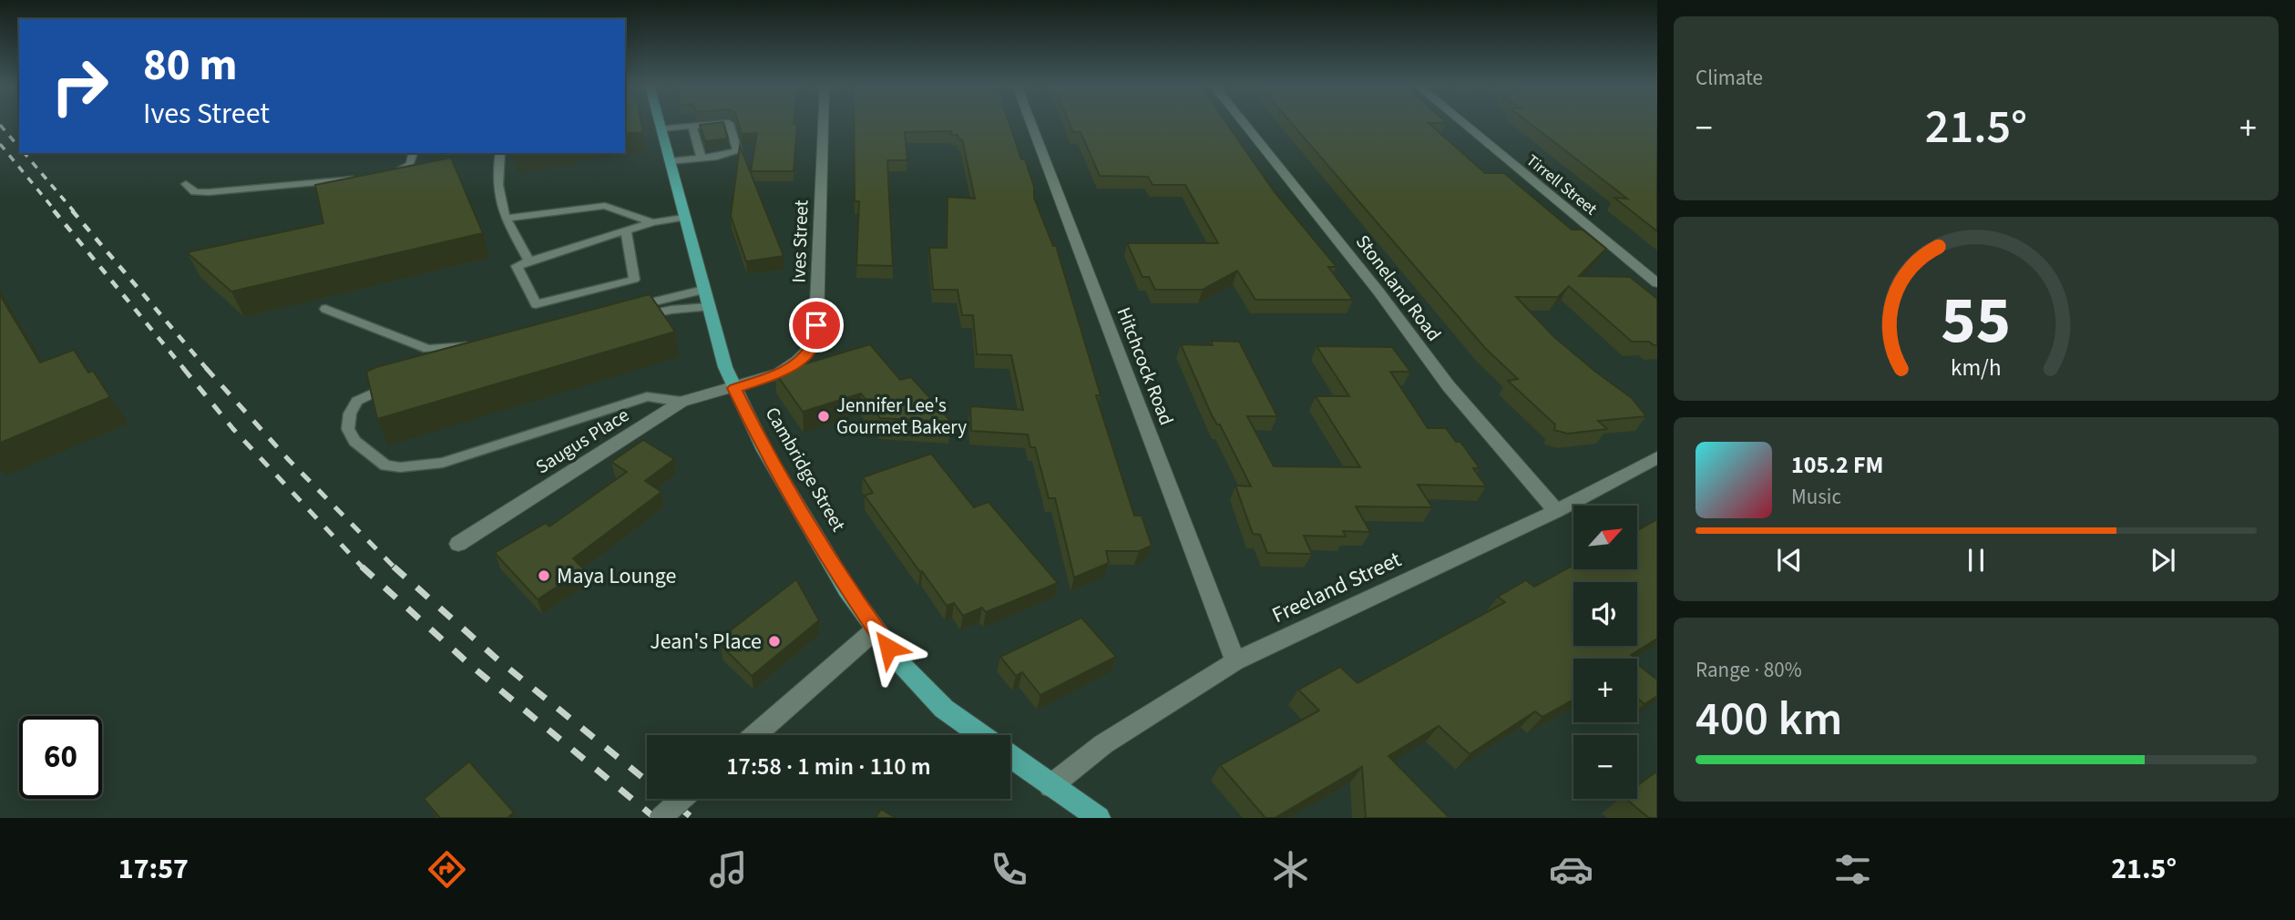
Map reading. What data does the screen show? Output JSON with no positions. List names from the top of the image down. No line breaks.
{"streets":{"main road":["Cambridge Street"],"street":["Tirrell Street","Ives Street","Stoneland Road","Hitchcock Road","Saugus Place","Freeland Street"]},"crossings":[["Ives Street","Saugus Place"],["Ives Street","Cambridge Street"],["Stoneland Road","Freeland Street"],["Hitchcock Road","Freeland Street"],["Saugus Place","Cambridge Street"],["Cambridge Street","Freeland Street"]],"places":["Jennifer Lee's Gourmet Bakery","Maya Lounge","Jean's Place"],"north":"top right","page":{"tile":["Climate",["Range · 80%","400 km"]],"turn":["80 m","Ives Street"],"heat":["−","21.5°","+"],"song":["105.2 FM","Music"],"map_buttons":["+","−"],"limit":"60","trip":"17:58 · 1 min · 110 m","tabs":["17:57","21.5°"],"gauge":["55","km/h"]}}
